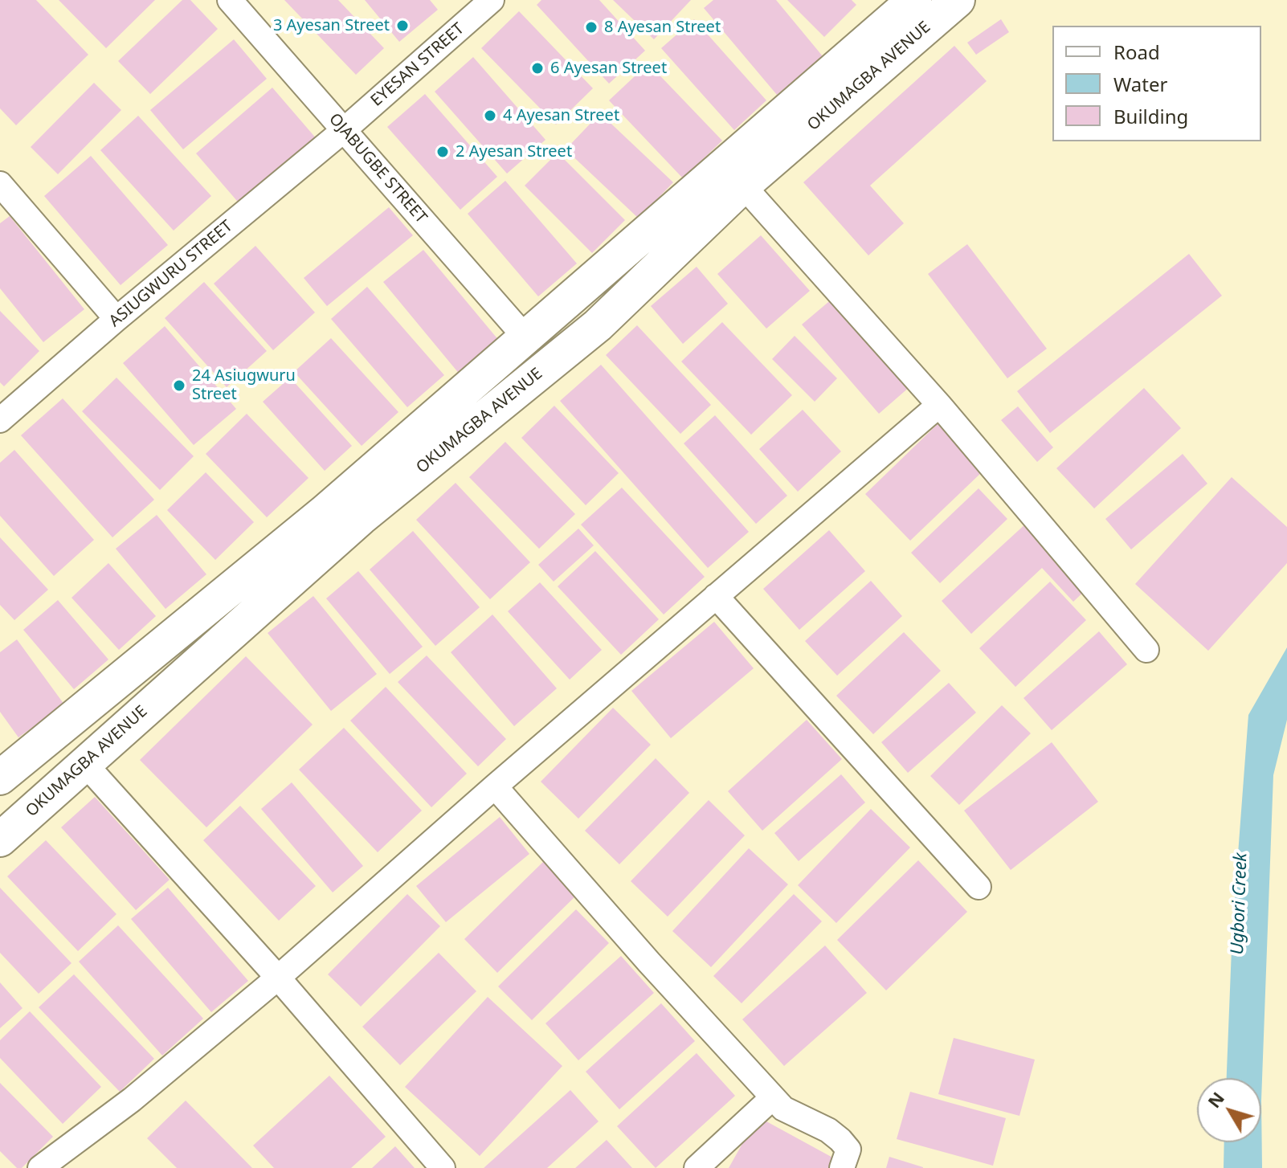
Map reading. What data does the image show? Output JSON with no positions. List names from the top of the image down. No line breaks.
{"streets":{"main road":["OKUMAGBA AVENUE"],"street":["EYESAN STREET","OJABUGBE STREET","ASIUGWURU STREET"]},"crossings":[["EYESAN STREET","OJABUGBE STREET"],["EYESAN STREET","ASIUGWURU STREET"],["OKUMAGBA AVENUE","OJABUGBE STREET"],["OJABUGBE STREET","ASIUGWURU STREET"]],"water":["Ugbori Creek"],"places":["3 Ayesan Street","8 Ayesan Street","6 Ayesan Street","4 Ayesan Street","2 Ayesan Street","24 Asiugwuru Street"],"legend":["Road","Water","Building"],"north":"top left"}
